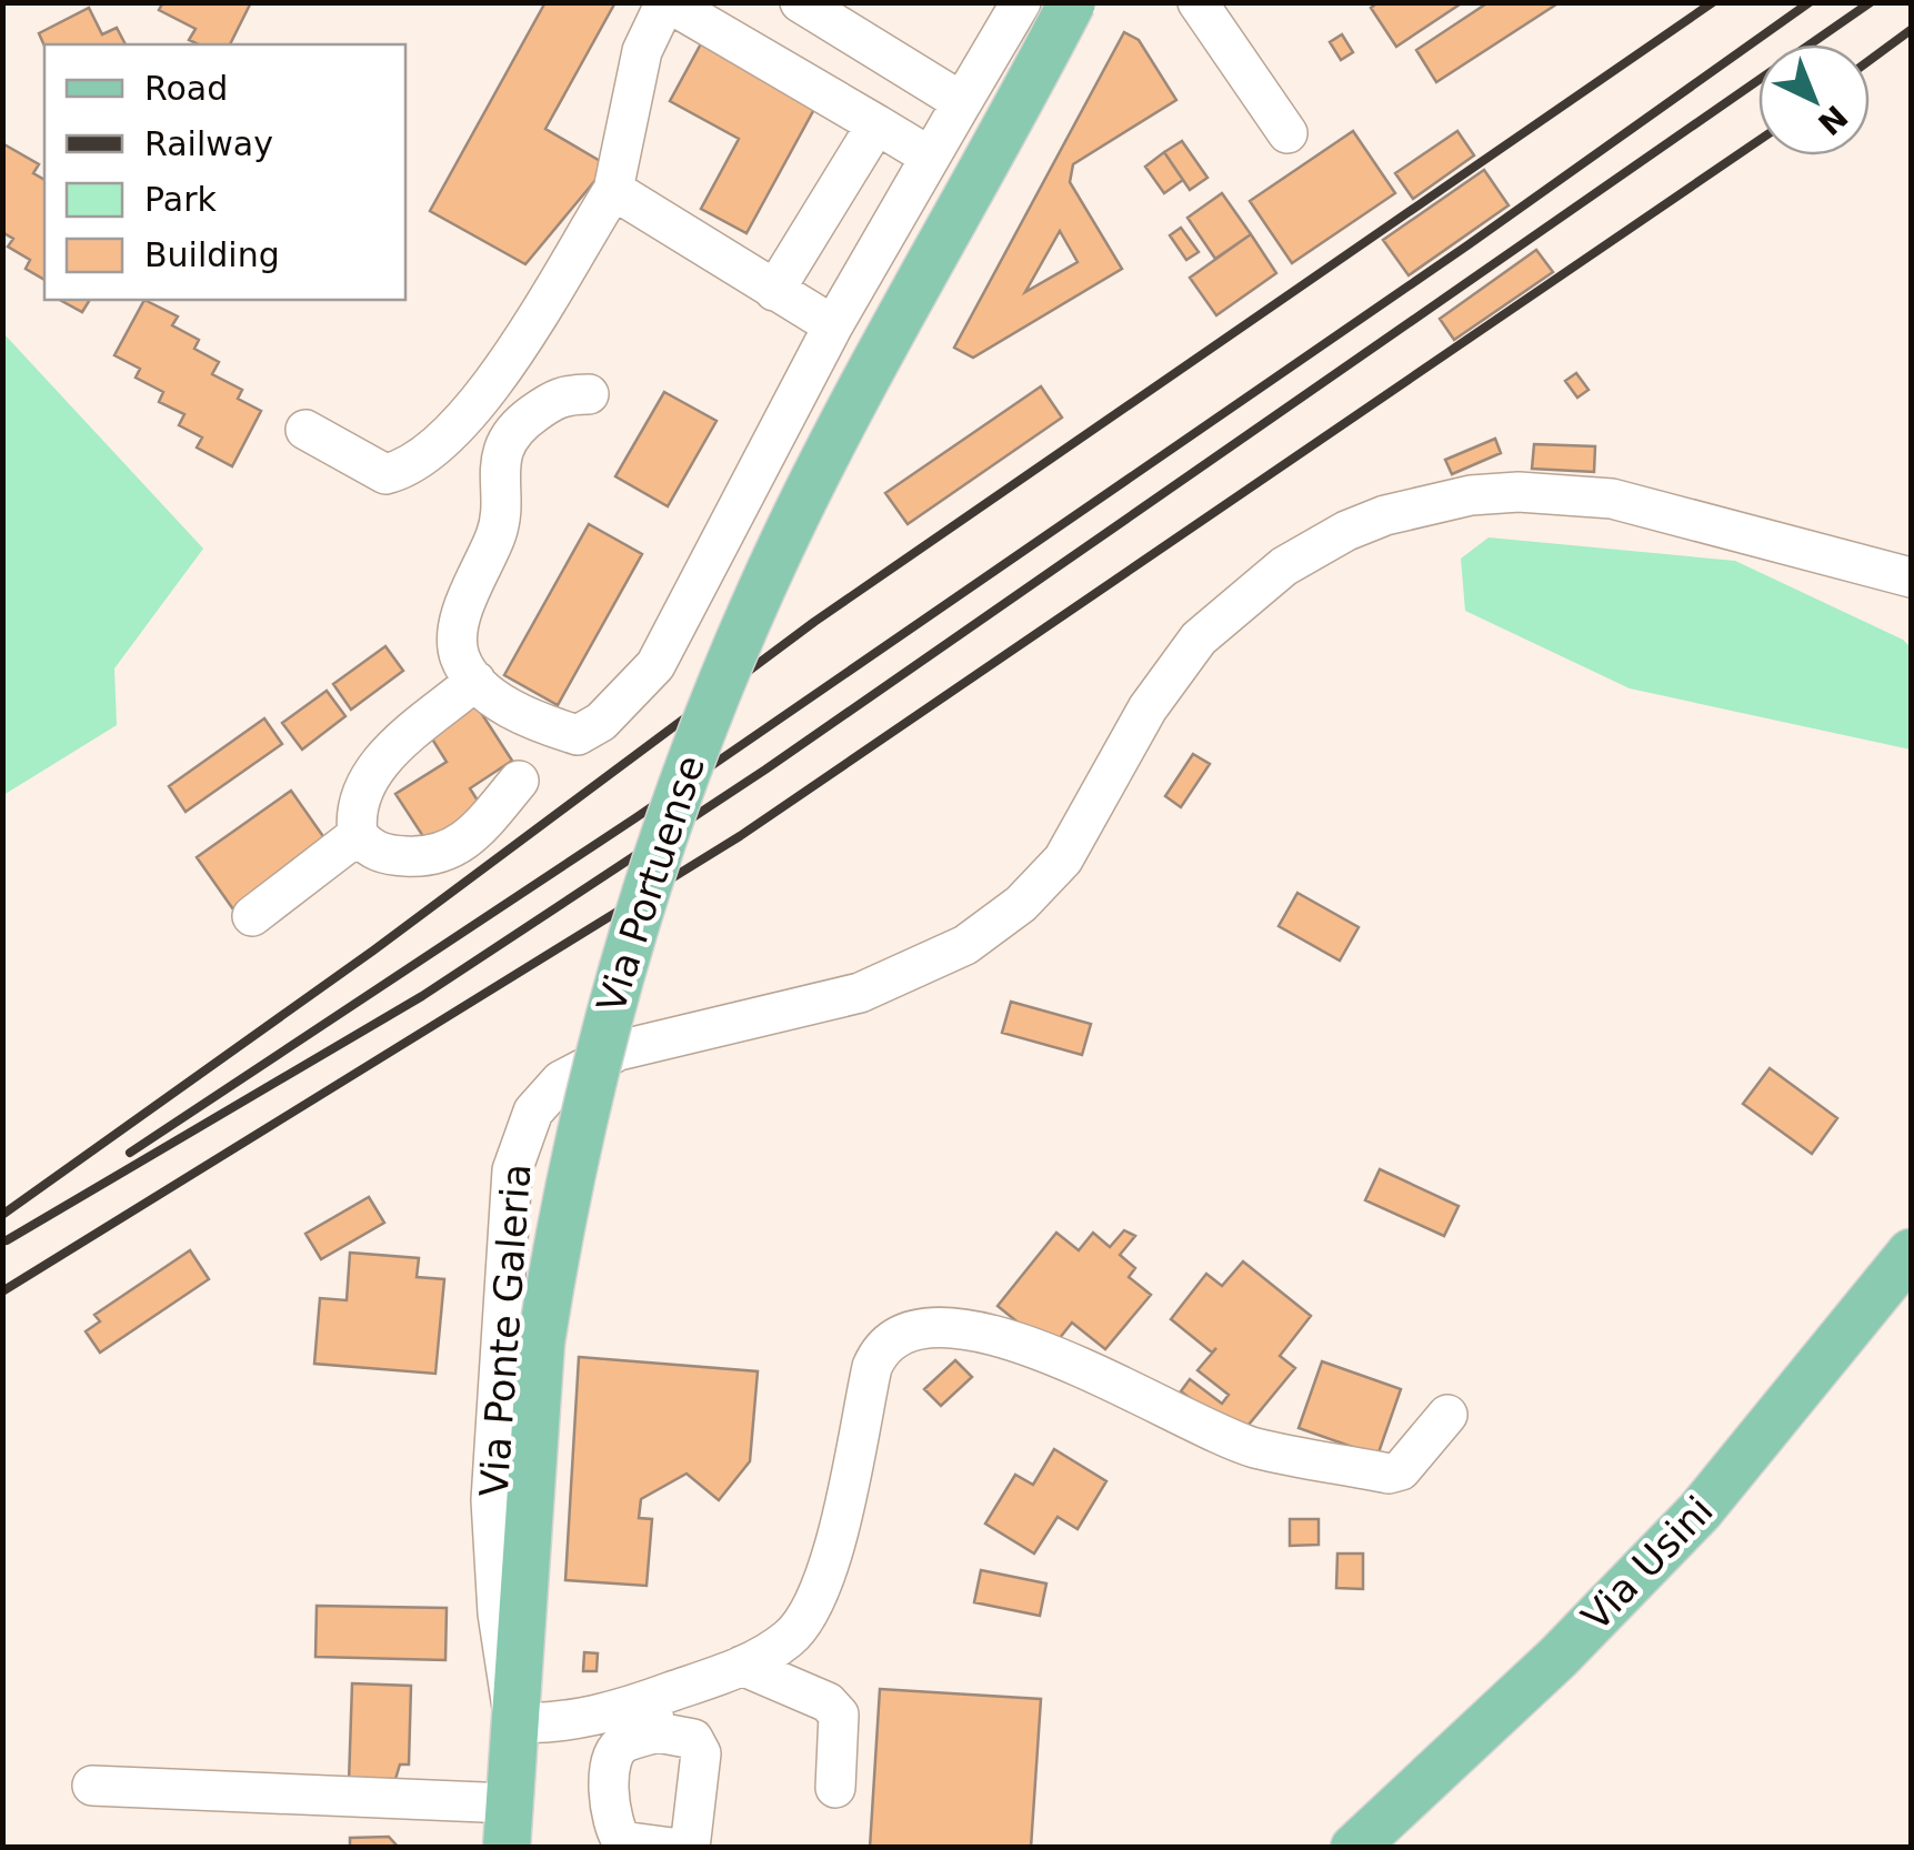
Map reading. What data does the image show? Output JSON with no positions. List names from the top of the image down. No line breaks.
{"streets":{"main road":["Via Portuense","Via Usini"],"street":["Via Ponte Galeria"]},"crossings":[["Via Portuense","Via Ponte Galeria"]],"legend":["Road","Railway","Park","Building"],"north":"bottom right"}
